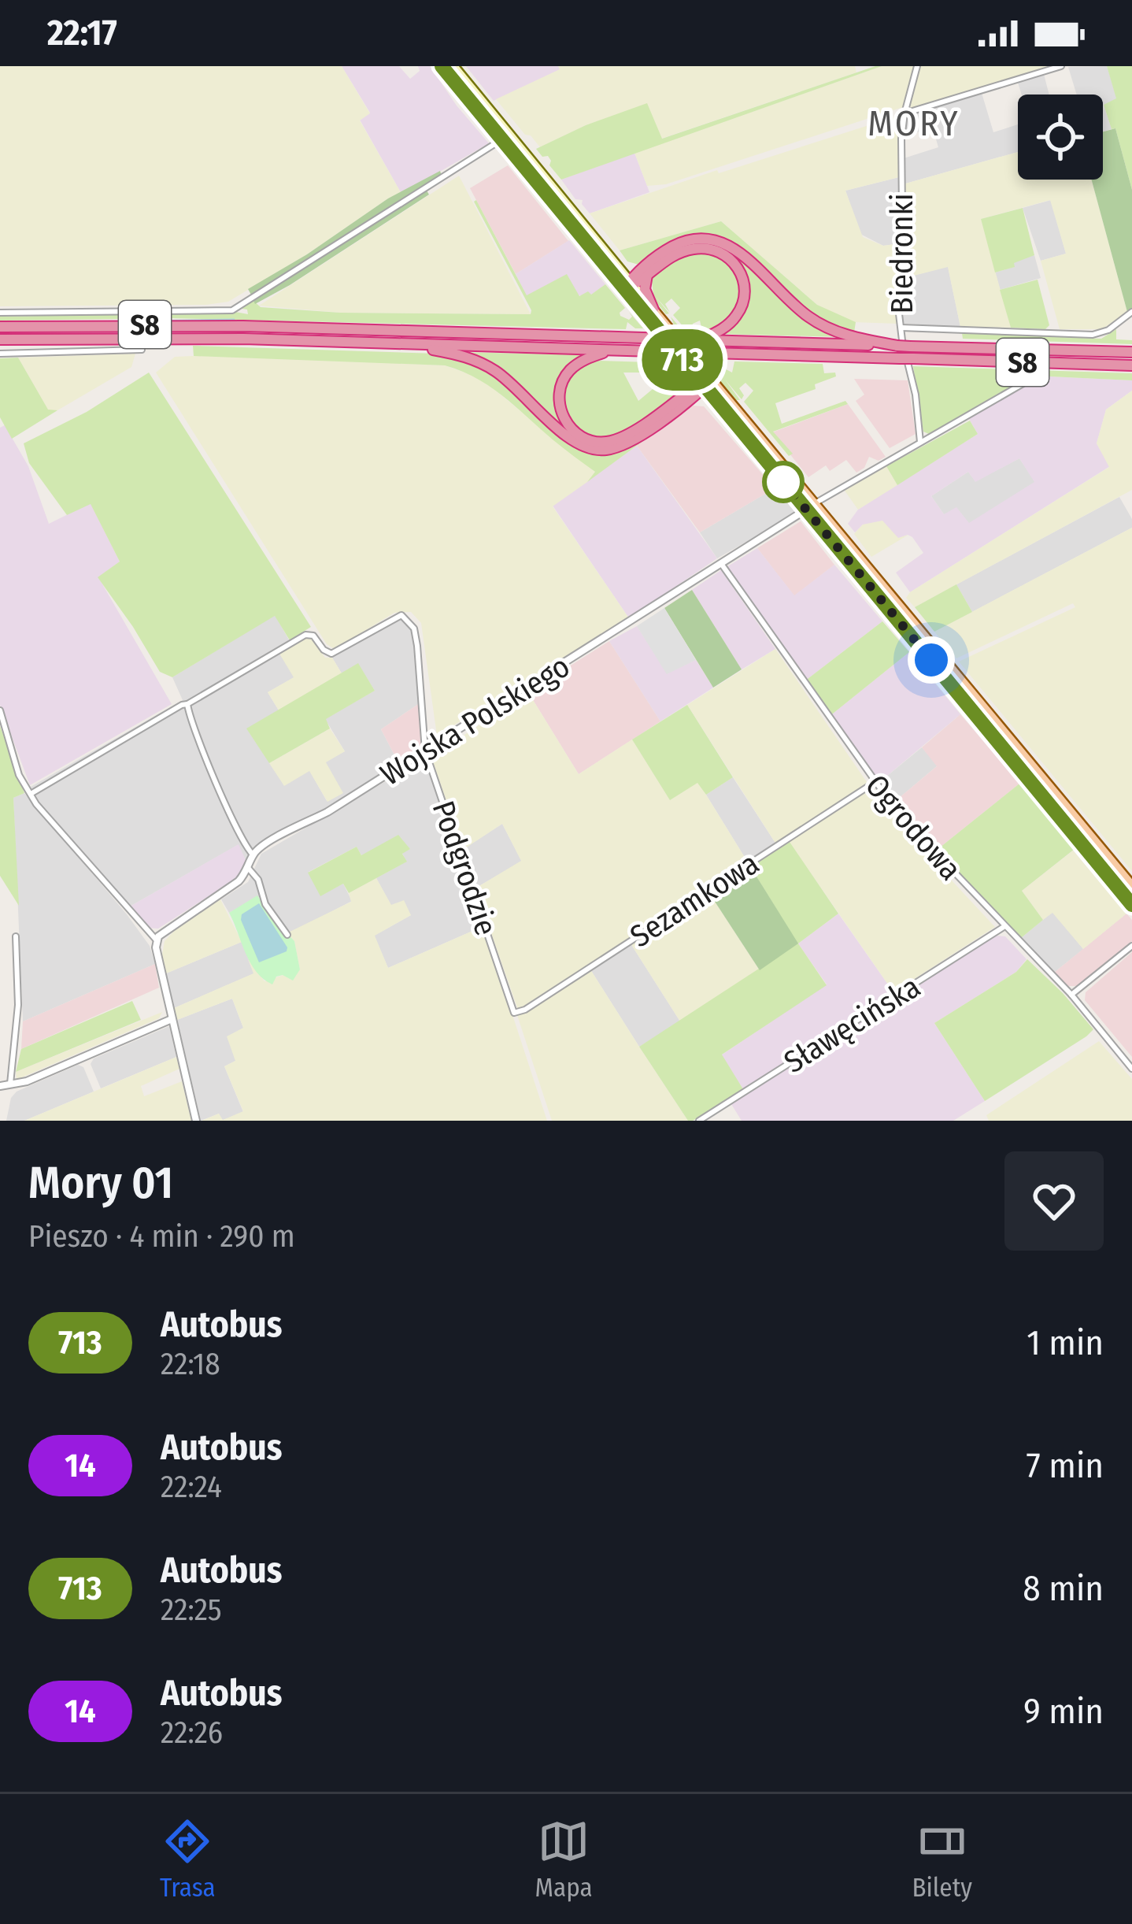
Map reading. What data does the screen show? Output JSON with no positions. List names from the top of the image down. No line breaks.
{"streets":{"highway":["S8"],"street":["Biedronki","Wojska Polskiego","Ogrodowa","Podgrodzie","Sezamkowa","Sławęcińska"]},"crossings":[["Wojska Polskiego","Ogrodowa"],["Wojska Polskiego","Podgrodzie"],["Ogrodowa","Sezamkowa"],["Ogrodowa","Sławęcińska"],["Podgrodzie","Sezamkowa"]],"districts":["MORY"],"lines":["bus line 713"],"page":{"status":"22:17","on_map":"713","heading":["Mory 01","Pieszo · 4 min · 290 m"],"list":[{"mark":"713","name":"Autobus","note":"22:18","value":"1 min"},{"mark":"14","name":"Autobus","note":"22:24","value":"7 min"},{"mark":"713","name":"Autobus","note":"22:25","value":"8 min"},{"mark":"14","name":"Autobus","note":"22:26","value":"9 min"}],"tabs":["Trasa","Mapa","Bilety"]}}
